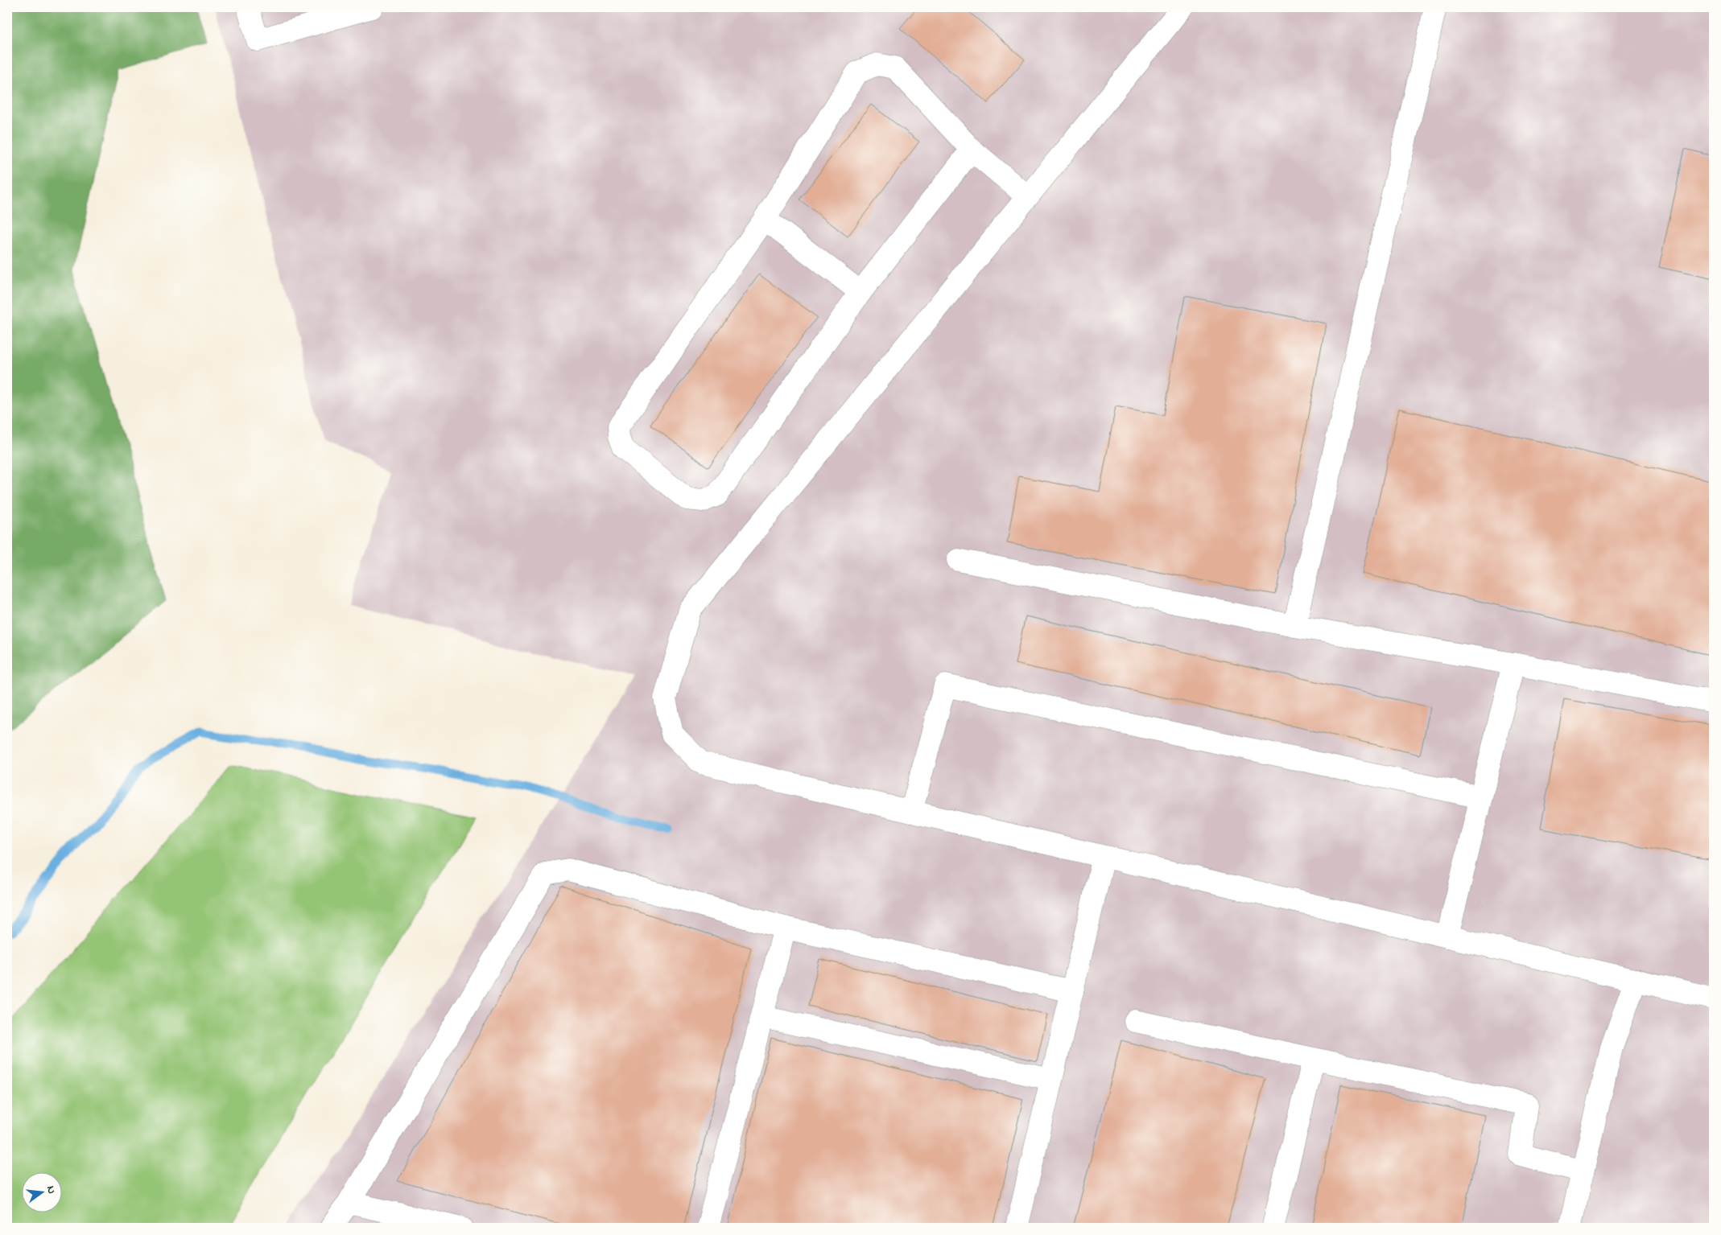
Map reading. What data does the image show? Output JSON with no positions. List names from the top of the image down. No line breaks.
{"north":"right"}
